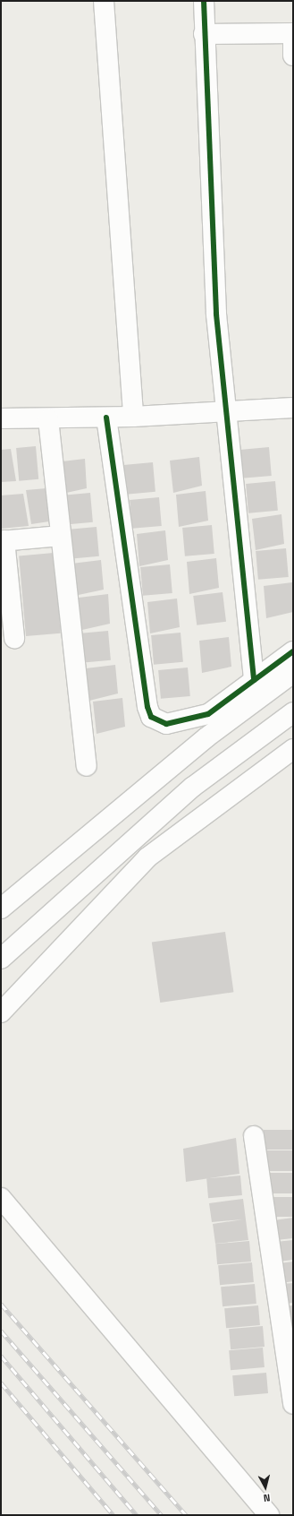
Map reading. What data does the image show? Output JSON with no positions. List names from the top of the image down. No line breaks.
{"north":"bottom"}
